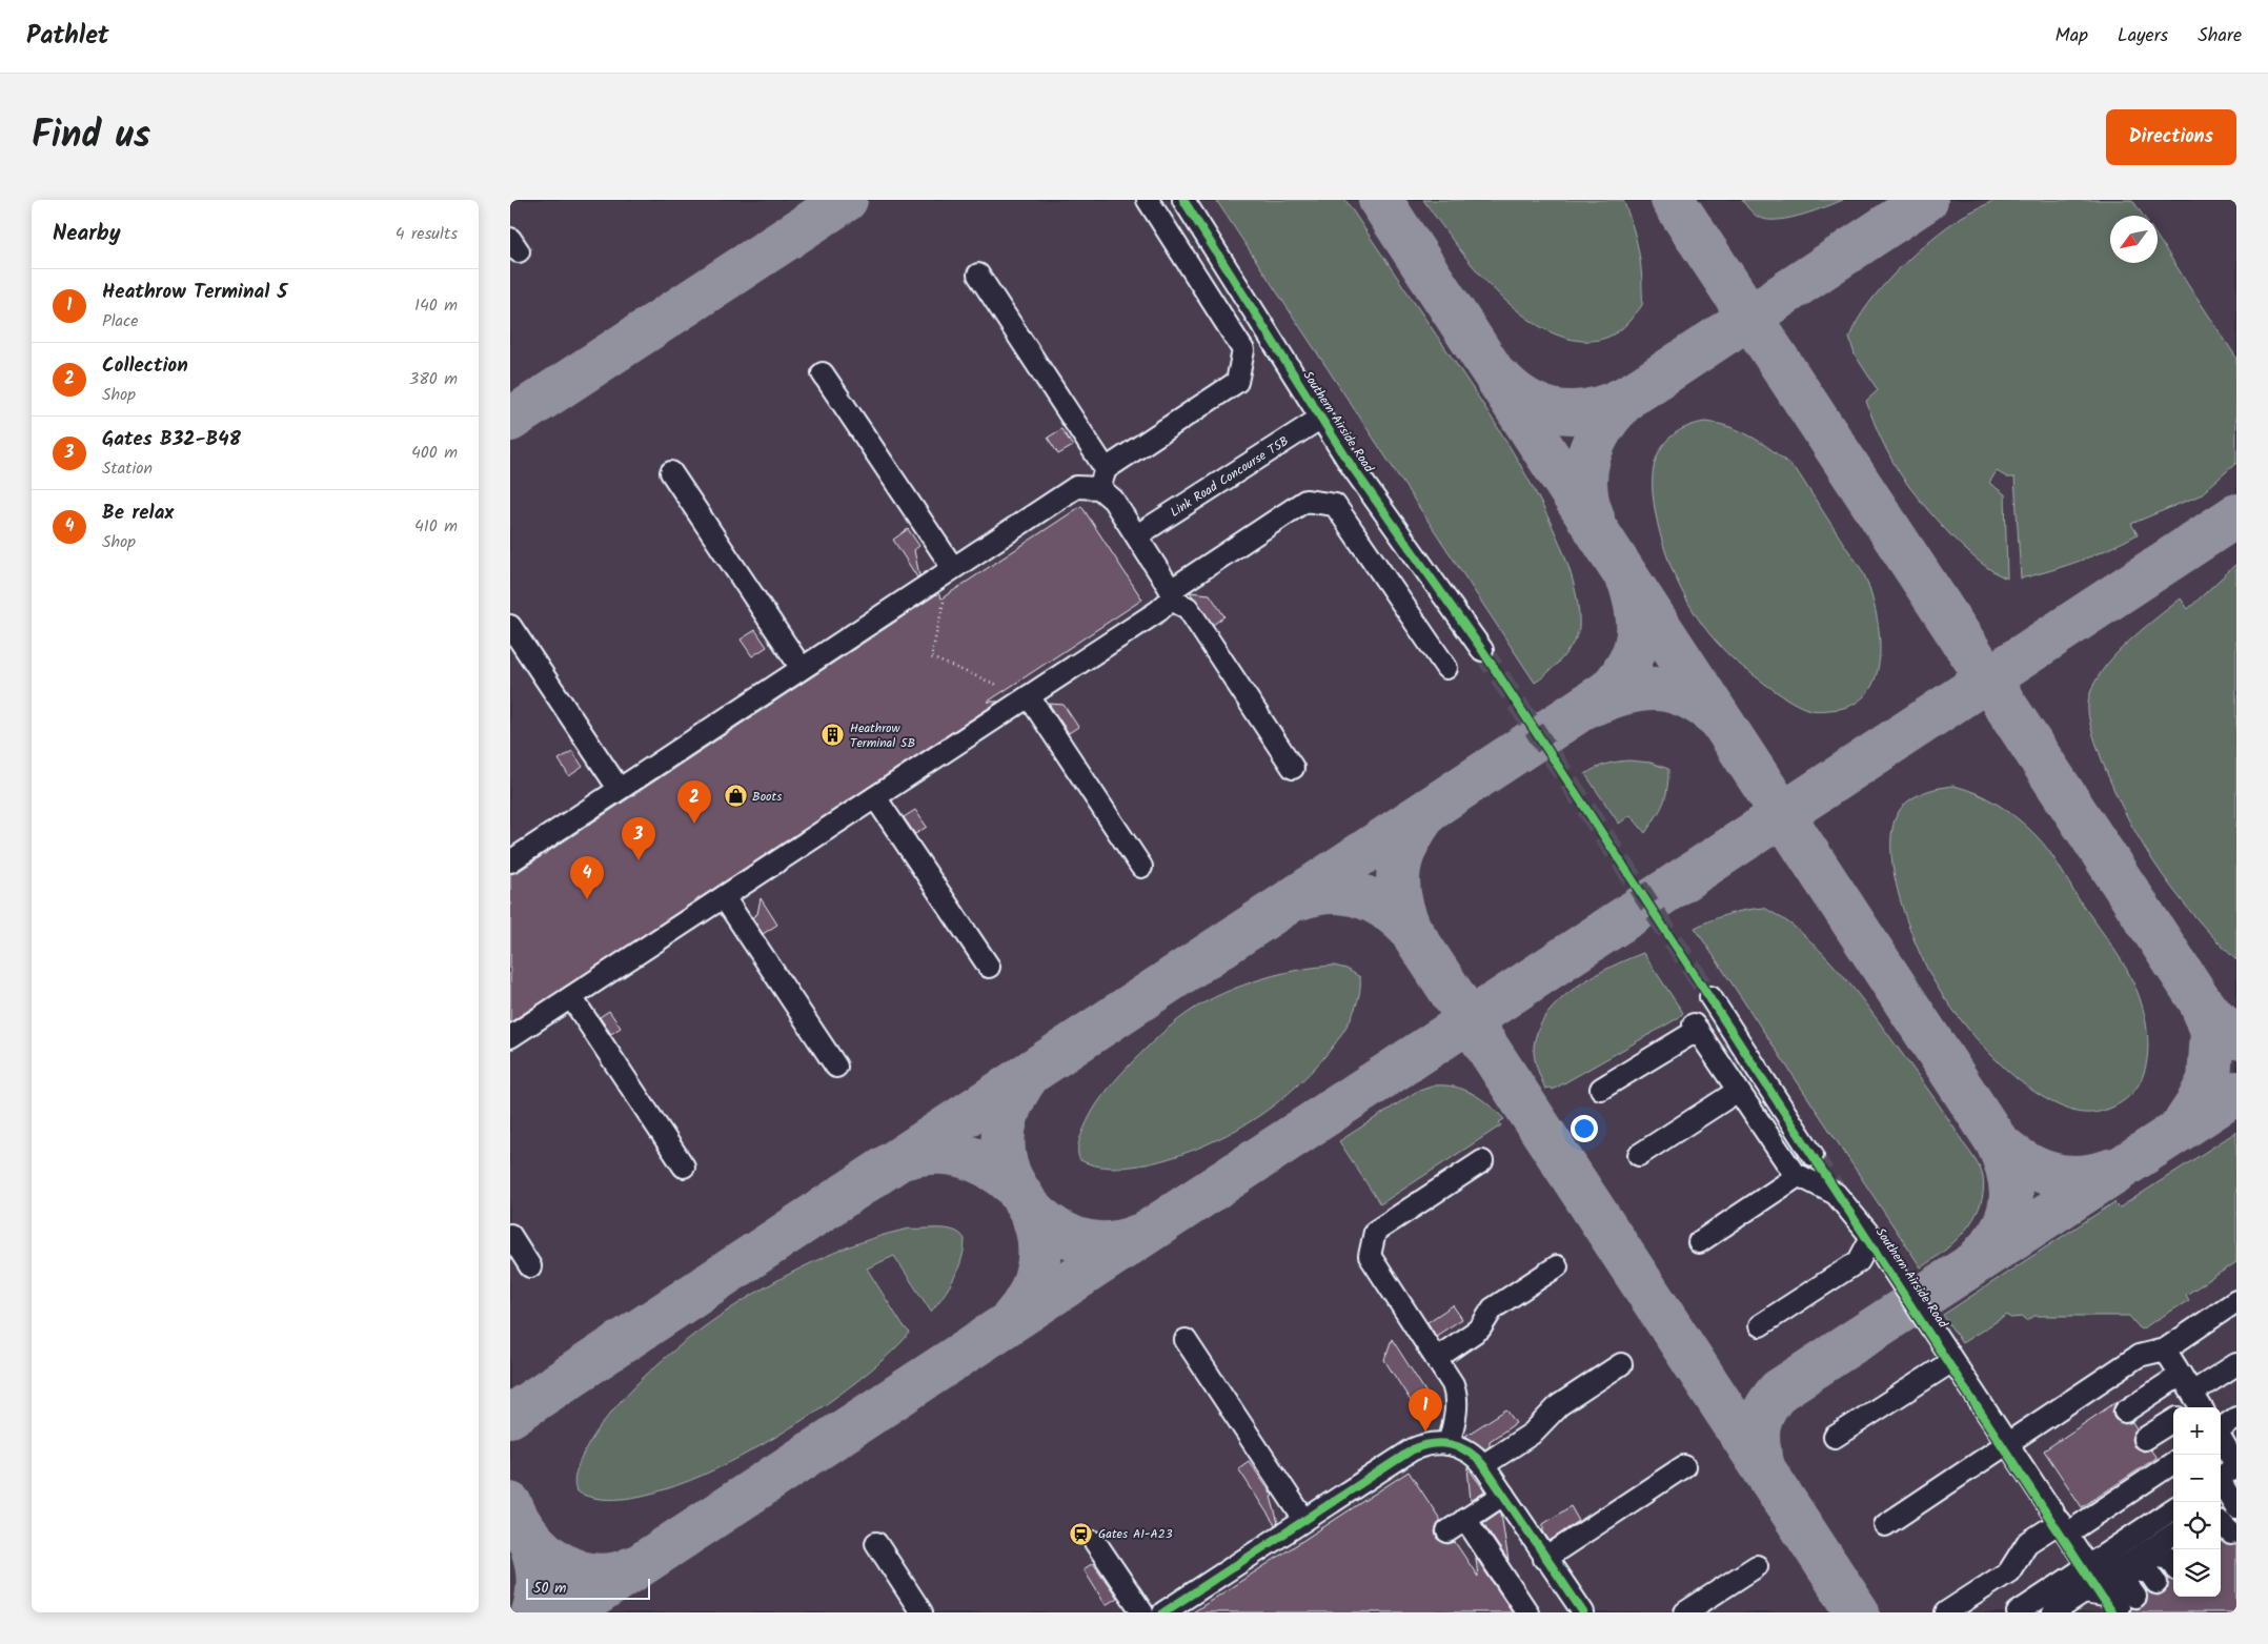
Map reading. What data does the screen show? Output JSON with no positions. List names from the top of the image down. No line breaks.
{"streets":{"street":["Southern Airside Road","Link Road Concourse T5B"]},"crossings":[["Southern Airside Road","Link Road Concourse T5B"]],"places":{"building":["Heathrow Terminal 5B"],"shop":["Boots"],"station":["Gates A1-A23"]},"scale_bar":"50 m","north":"bottom left","page":{"header":"Pathlet","nav":["Map","Layers","Share"],"title":"Find us","buttons":"Directions","heading":["Nearby","4 results"],"list":[{"mark":"1","name":"Heathrow Terminal 5","note":"Place","value":"140 m"},{"mark":"2","name":"Collection","note":"Shop","value":"380 m"},{"mark":"3","name":"Gates B32-B48","note":"Station","value":"400 m"},{"mark":"4","name":"Be relax","note":"Shop","value":"410 m"}],"pins":["2","3","4","1"],"map_buttons":["+","−"],"scale":"50 m"}}
